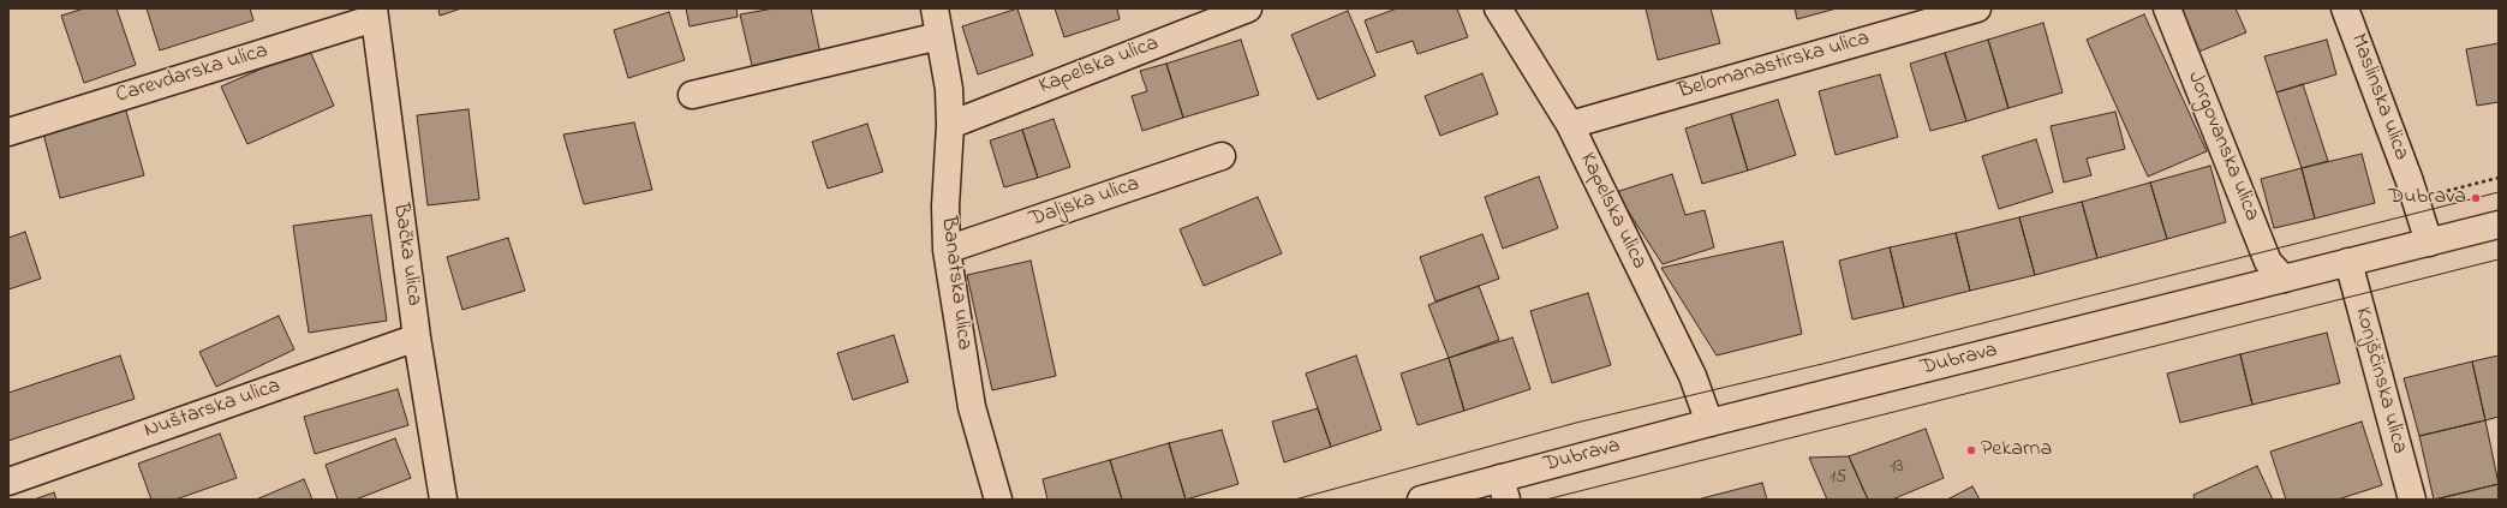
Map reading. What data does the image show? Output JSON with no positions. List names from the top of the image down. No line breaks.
{"streets":{"street":["Kapelska ulica","Belomanastirska ulica","Carevdarska ulica","Maslinska ulica","Jorgovanska ulica","Daljska ulica","Bačka ulica","Banatska ulica","Dubrava","Konjščinska ulica","Nuštarska ulica"]},"crossings":[["Kapelska ulica","Belomanastirska ulica"],["Kapelska ulica","Banatska ulica"],["Kapelska ulica","Dubrava"],["Carevdarska ulica","Bačka ulica"],["Maslinska ulica","Dubrava"],["Jorgovanska ulica","Dubrava"],["Daljska ulica","Banatska ulica"],["Bačka ulica","Nuštarska ulica"],["Dubrava","Konjščinska ulica"]],"places":["Dubrava","Pekarna"],"house_numbers":["13","15"]}
